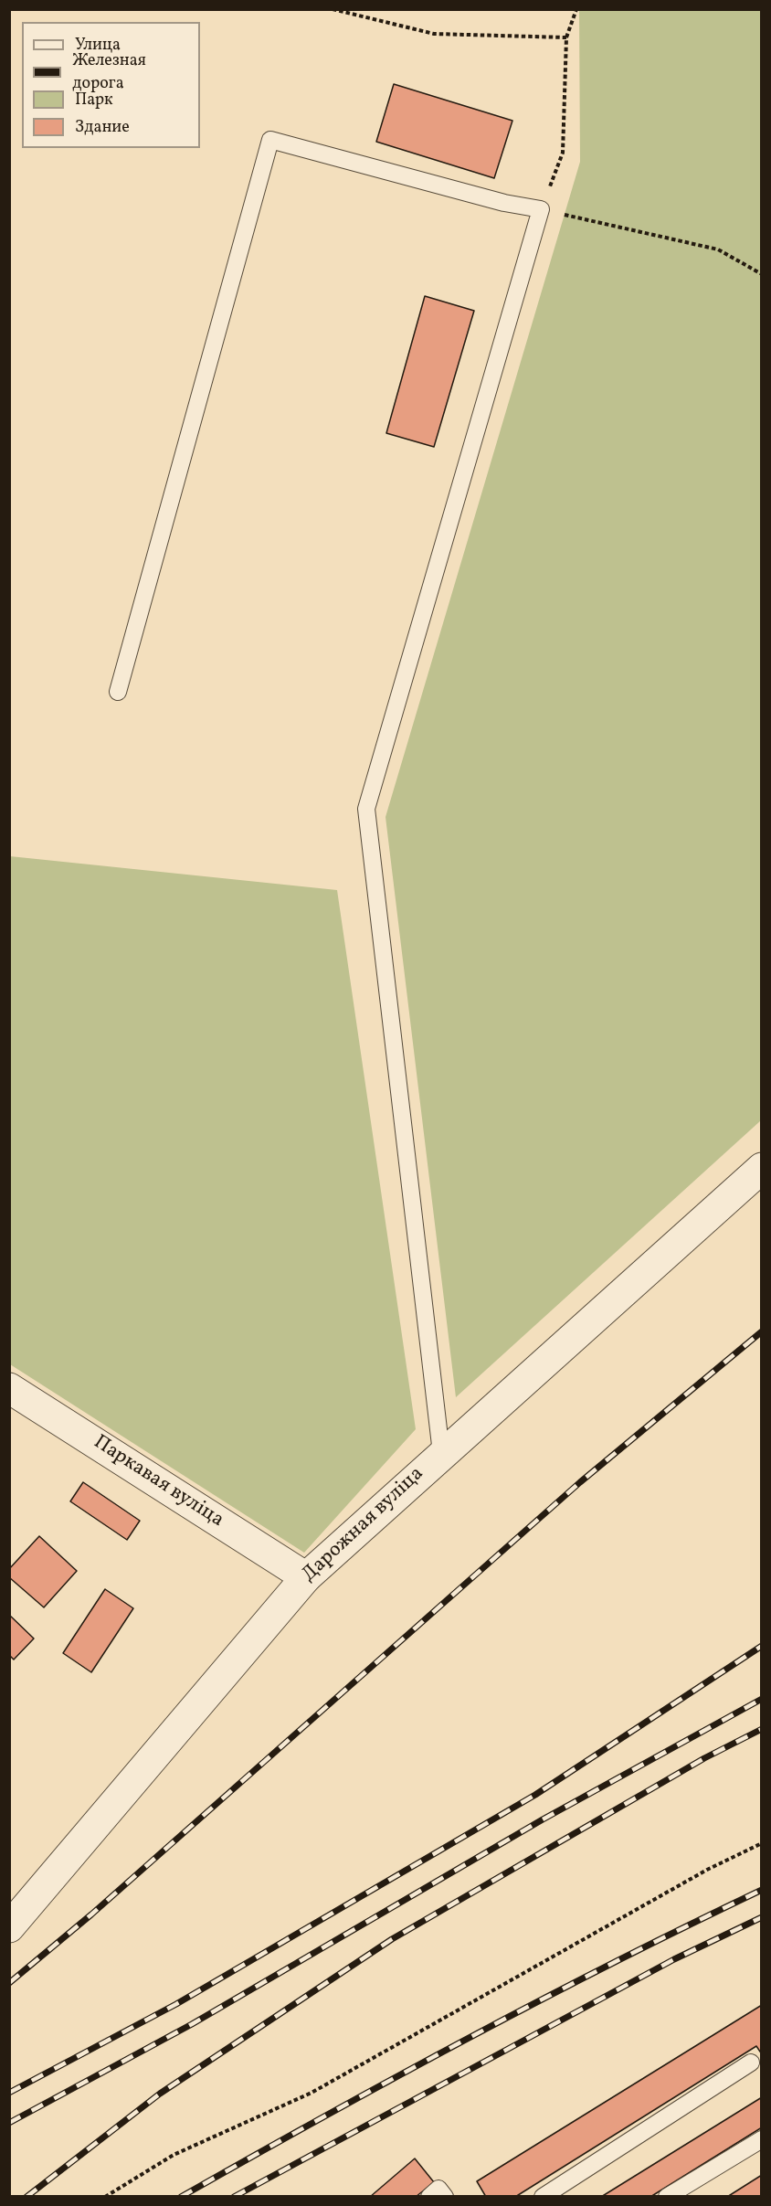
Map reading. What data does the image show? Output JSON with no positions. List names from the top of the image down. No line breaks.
{"streets":{"street":["Паркавая вуліца","Дарожная вуліца"]},"crossings":[["Паркавая вуліца","Дарожная вуліца"]],"legend":["Улица","Железная дорога","Парк","Здание"]}
